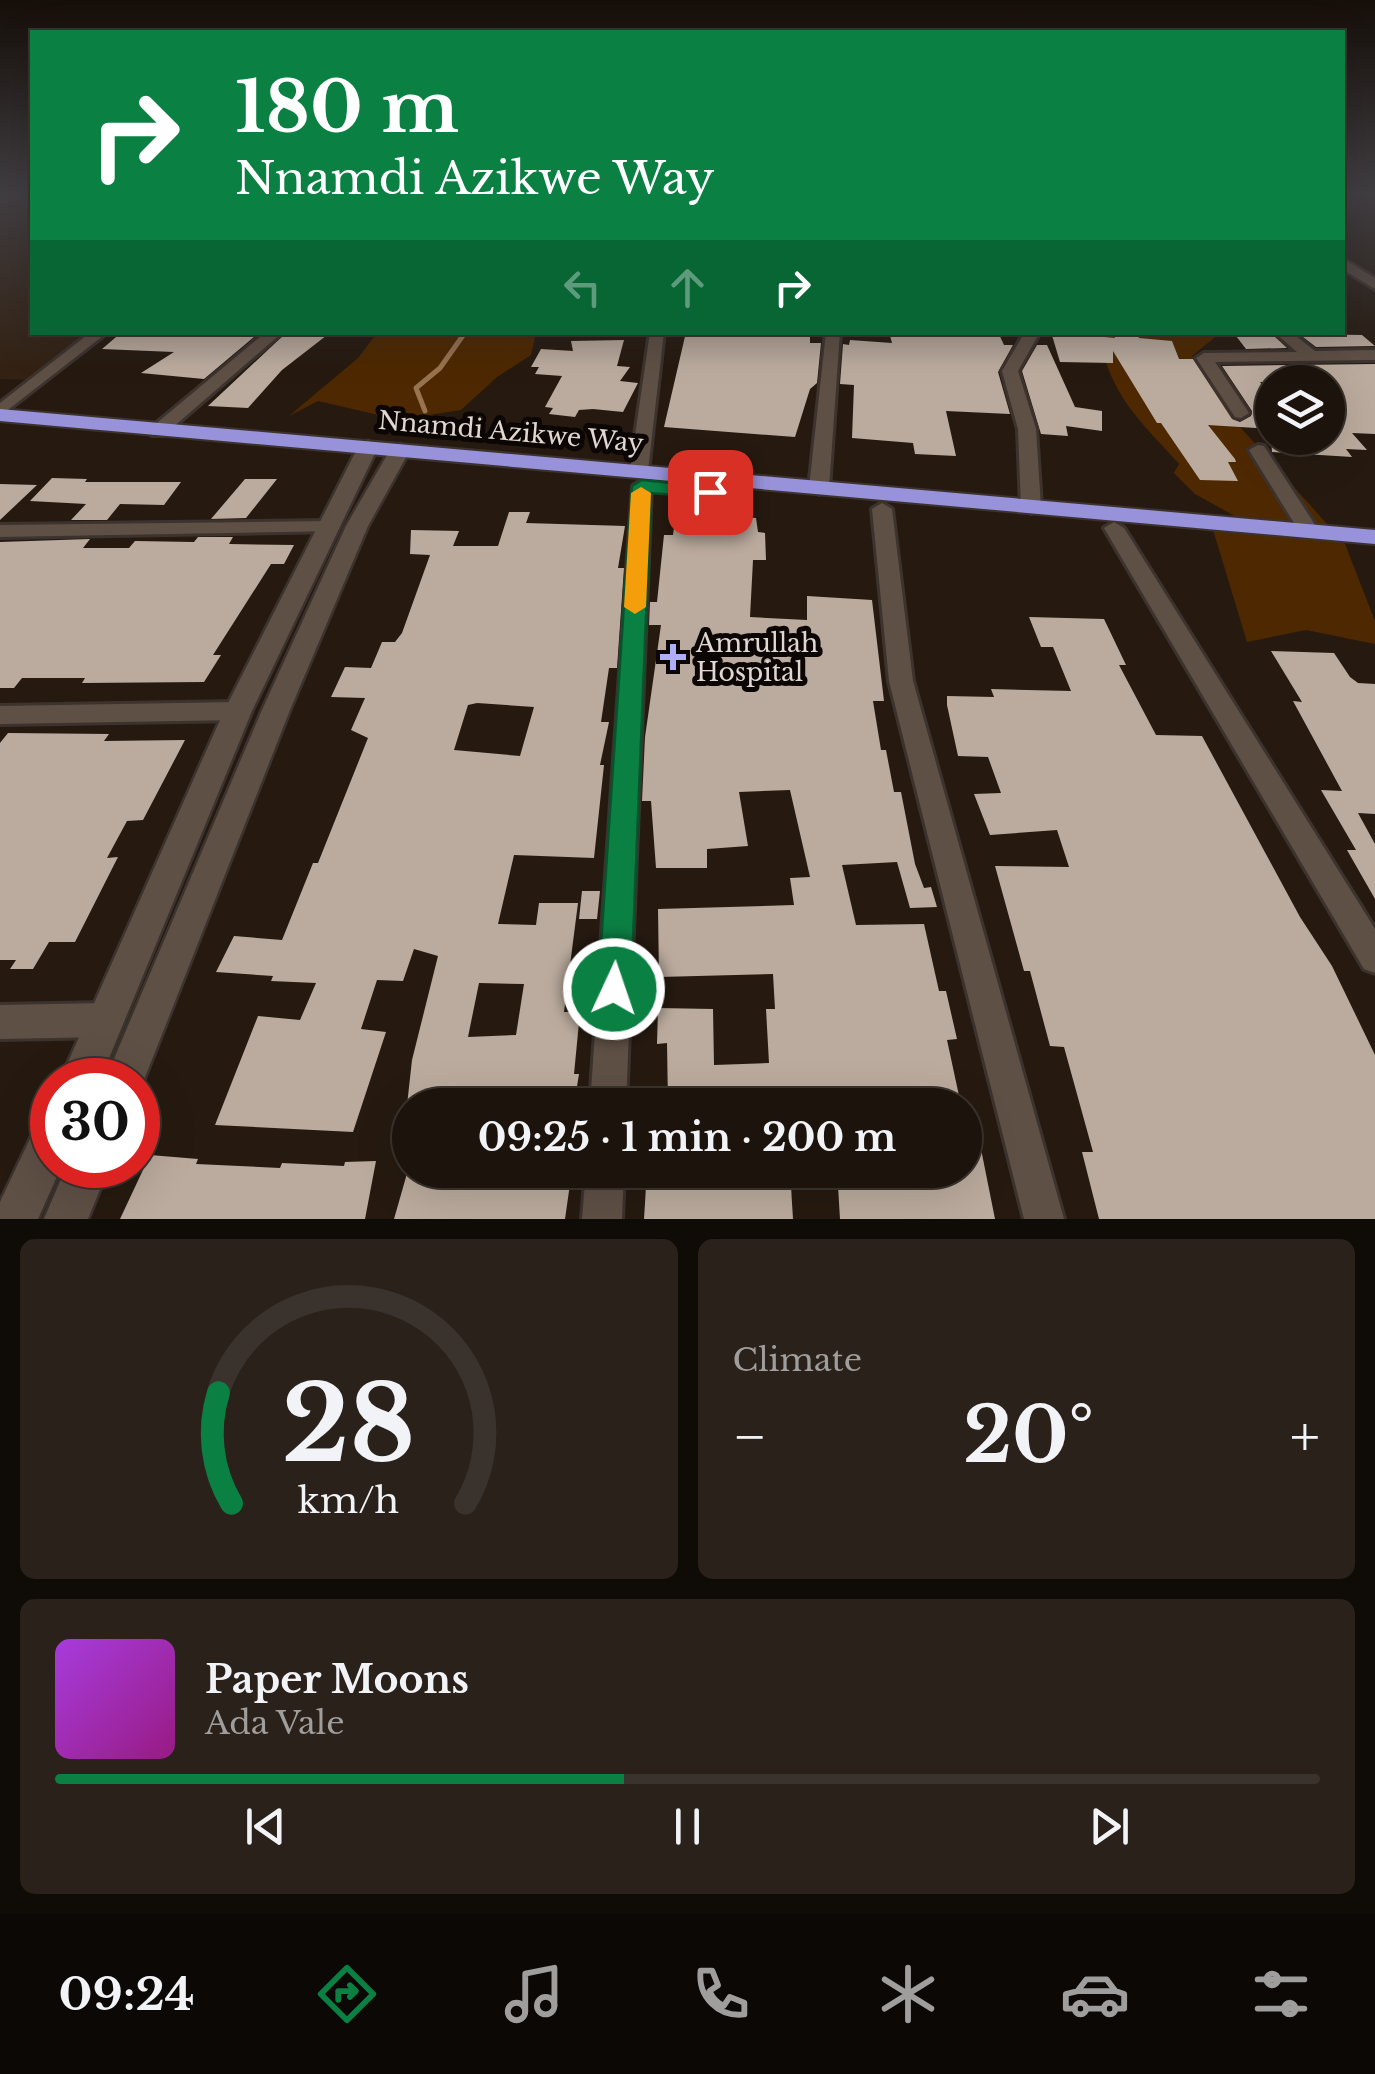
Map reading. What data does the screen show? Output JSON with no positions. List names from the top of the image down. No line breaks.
{"streets":{"highway":["Nnamdi Azikwe Way"]},"places":{"health":["Amrullah Hospital"]},"page":{"turn":["180 m","Nnamdi Azikwe Way"],"limit":"30","trip":"09:25 · 1 min · 200 m","tile":"Climate","heat":["−","20°","+"],"song":["Paper Moons","Ada Vale"],"tabs":"09:24","gauge":["28","km/h"]}}
